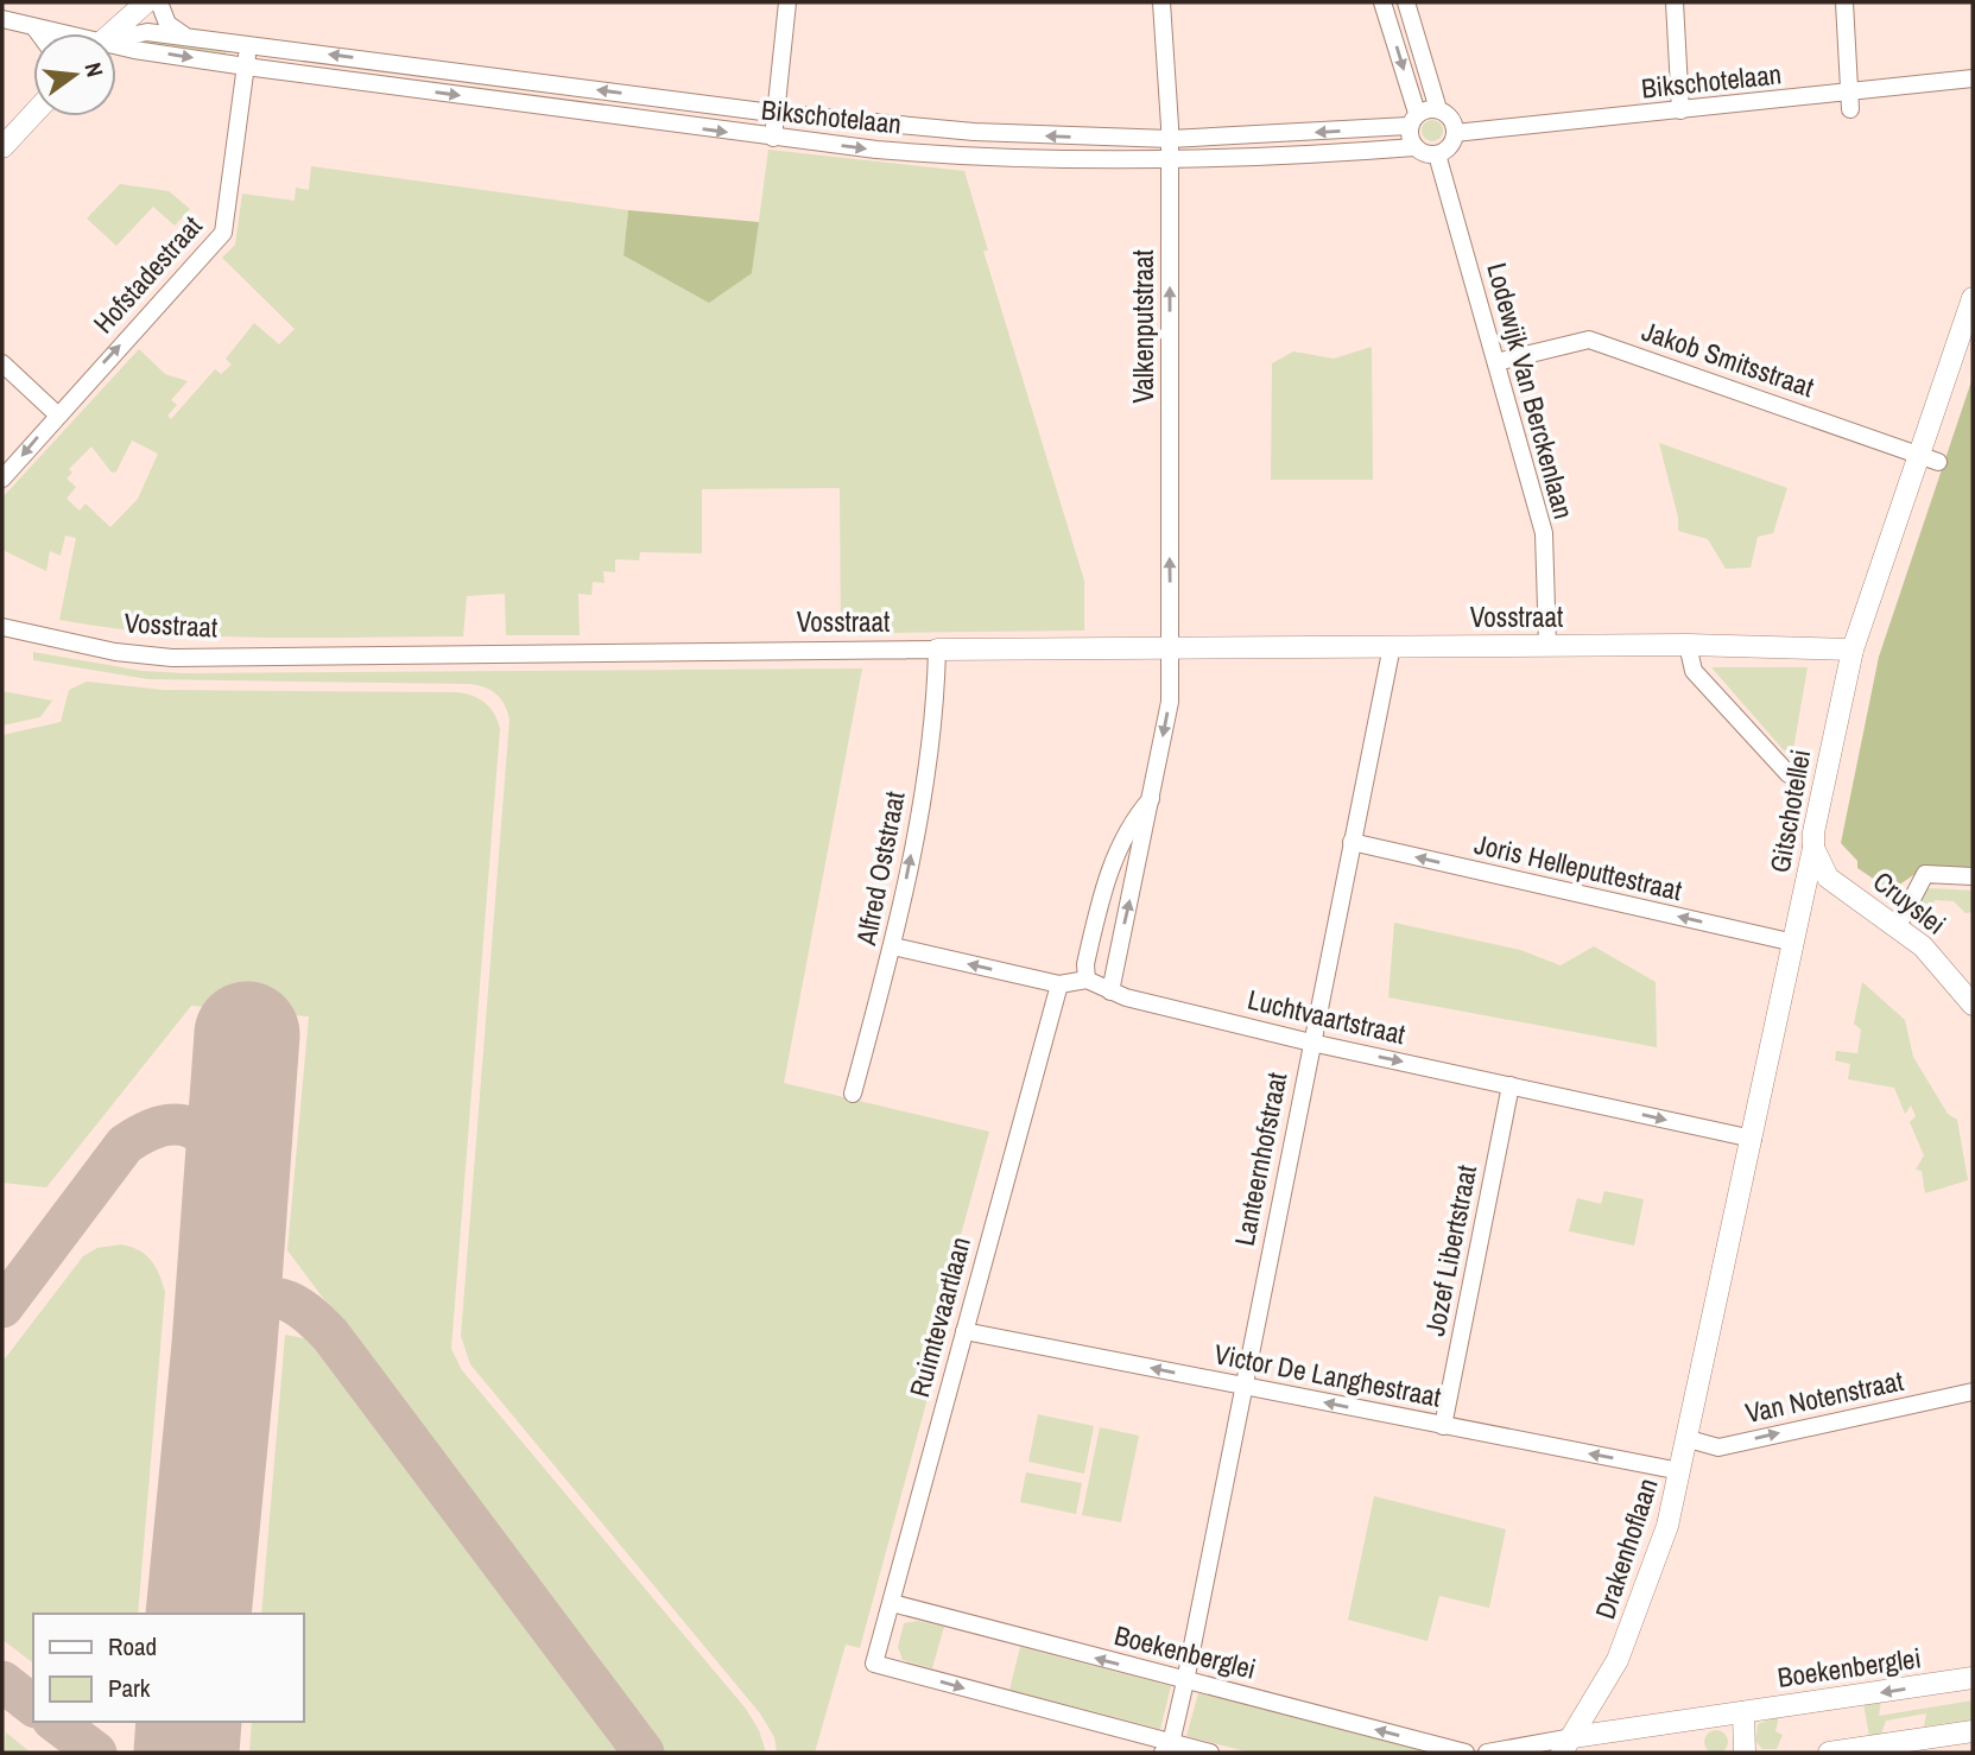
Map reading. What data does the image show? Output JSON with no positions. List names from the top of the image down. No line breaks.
{"streets":{"street":["Bikschotelaan","Hofstadestraat","Valkenputstraat","Jakob Smitsstraat","Lodewijk Van Berckenlaan","Vosstraat","Gitschotellei","Joris Helleputtestraat","Alfred Oststraat","Cruyslei","Luchtvaartstraat","Lanteernhofstraat","Jozef Libertstraat","Ruimtevaartlaan","Victor De Langhestraat","Van Notenstraat","Drakenhoflaan","Boekenberglei"]},"crossings":[["Bikschotelaan","Hofstadestraat"],["Bikschotelaan","Valkenputstraat"],["Bikschotelaan","Lodewijk Van Berckenlaan"],["Valkenputstraat","Vosstraat"],["Valkenputstraat","Luchtvaartstraat"],["Jakob Smitsstraat","Lodewijk Van Berckenlaan"],["Jakob Smitsstraat","Gitschotellei"],["Lodewijk Van Berckenlaan","Vosstraat"],["Vosstraat","Gitschotellei"],["Vosstraat","Alfred Oststraat"],["Vosstraat","Lanteernhofstraat"],["Gitschotellei","Joris Helleputtestraat"],["Gitschotellei","Cruyslei"],["Gitschotellei","Luchtvaartstraat"],["Gitschotellei","Drakenhoflaan"],["Joris Helleputtestraat","Lanteernhofstraat"],["Luchtvaartstraat","Lanteernhofstraat"],["Luchtvaartstraat","Jozef Libertstraat"],["Lanteernhofstraat","Ruimtevaartlaan"],["Lanteernhofstraat","Victor De Langhestraat"],["Lanteernhofstraat","Boekenberglei"],["Jozef Libertstraat","Victor De Langhestraat"],["Ruimtevaartlaan","Victor De Langhestraat"],["Ruimtevaartlaan","Boekenberglei"],["Victor De Langhestraat","Drakenhoflaan"],["Van Notenstraat","Drakenhoflaan"],["Drakenhoflaan","Boekenberglei"]],"one_way":["Joris Helleputtestraat","Alfred Oststraat","Luchtvaartstraat","Victor De Langhestraat","Van Notenstraat","Boekenberglei"],"legend":["Road","Park"],"north":"right"}
